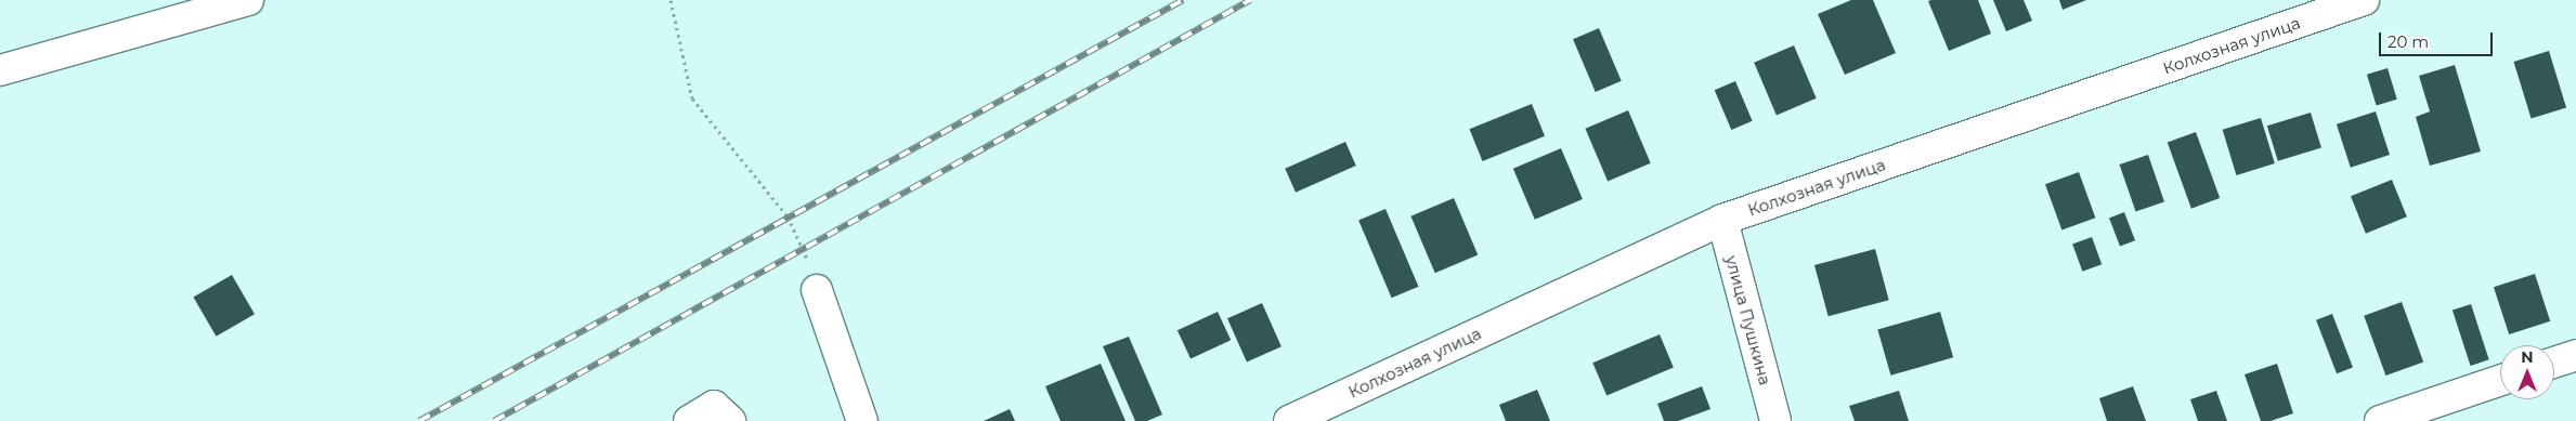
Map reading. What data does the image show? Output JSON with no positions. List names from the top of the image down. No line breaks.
{"streets":{"street":["Колхозная улица","улица Пушкина"]},"crossings":[["Колхозная улица","улица Пушкина"]],"scale_bar":"20 m","north":"top"}
